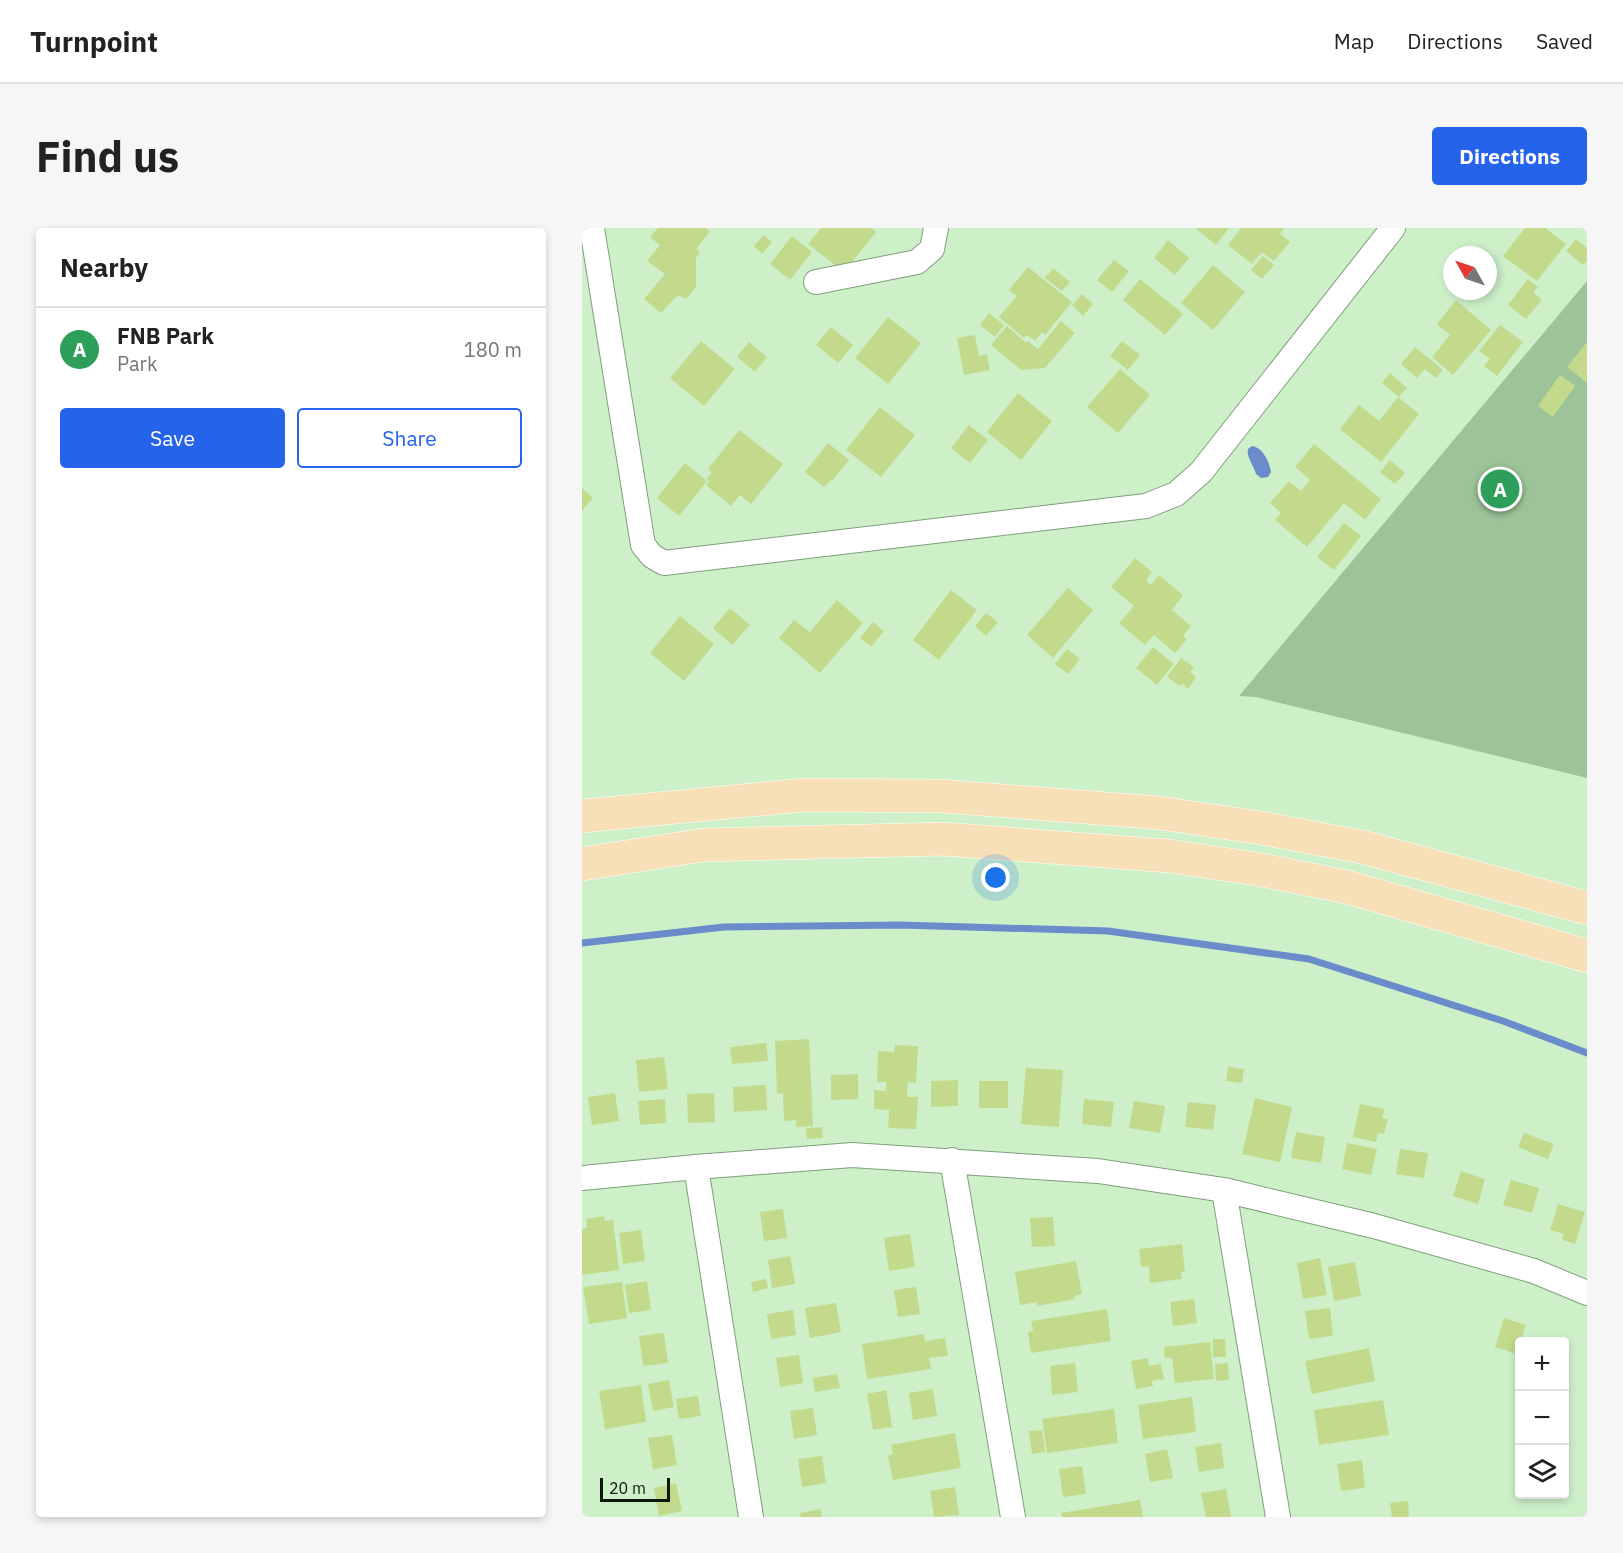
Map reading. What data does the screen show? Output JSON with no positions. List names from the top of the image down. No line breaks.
{"scale_bar":"20 m","north":"top left","page":{"header":"Turnpoint","nav":["Map","Directions","Saved"],"buttons":["Directions",["Save","Share"]],"title":"Find us","heading":"Nearby","list":[{"mark":"A","name":"FNB Park","note":"Park","value":"180 m"}],"pins":"A","map_buttons":["+","−"],"scale":"20 m"}}
